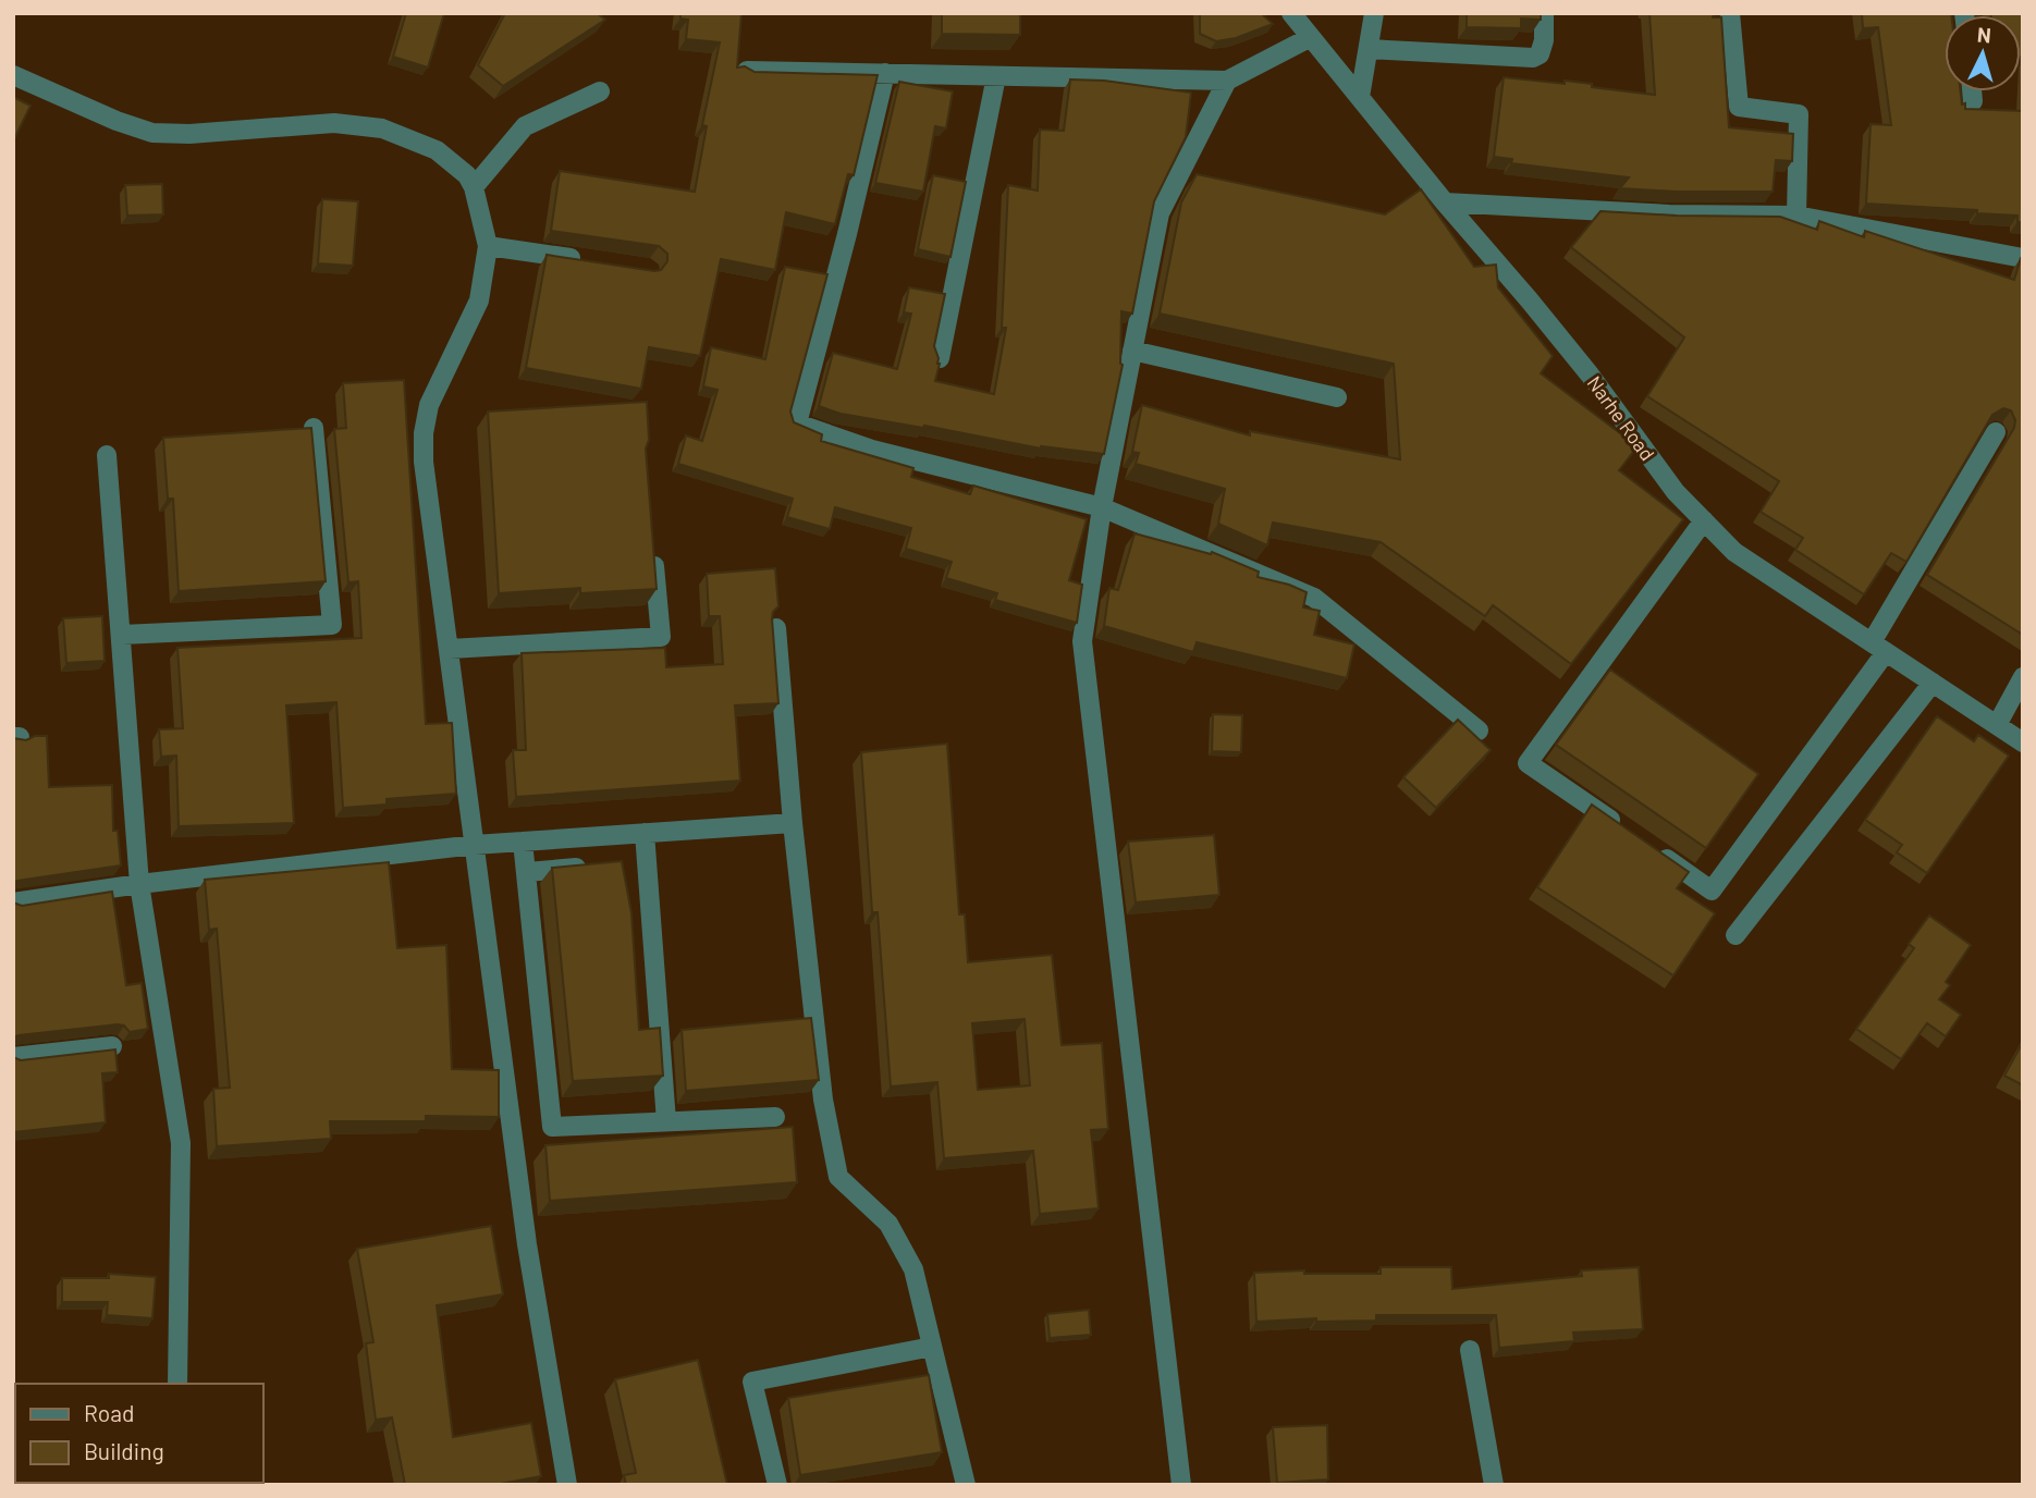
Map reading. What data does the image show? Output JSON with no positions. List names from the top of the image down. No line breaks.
{"streets":{"street":["Narhe Road"]},"legend":["Road","Building"],"north":"top"}
